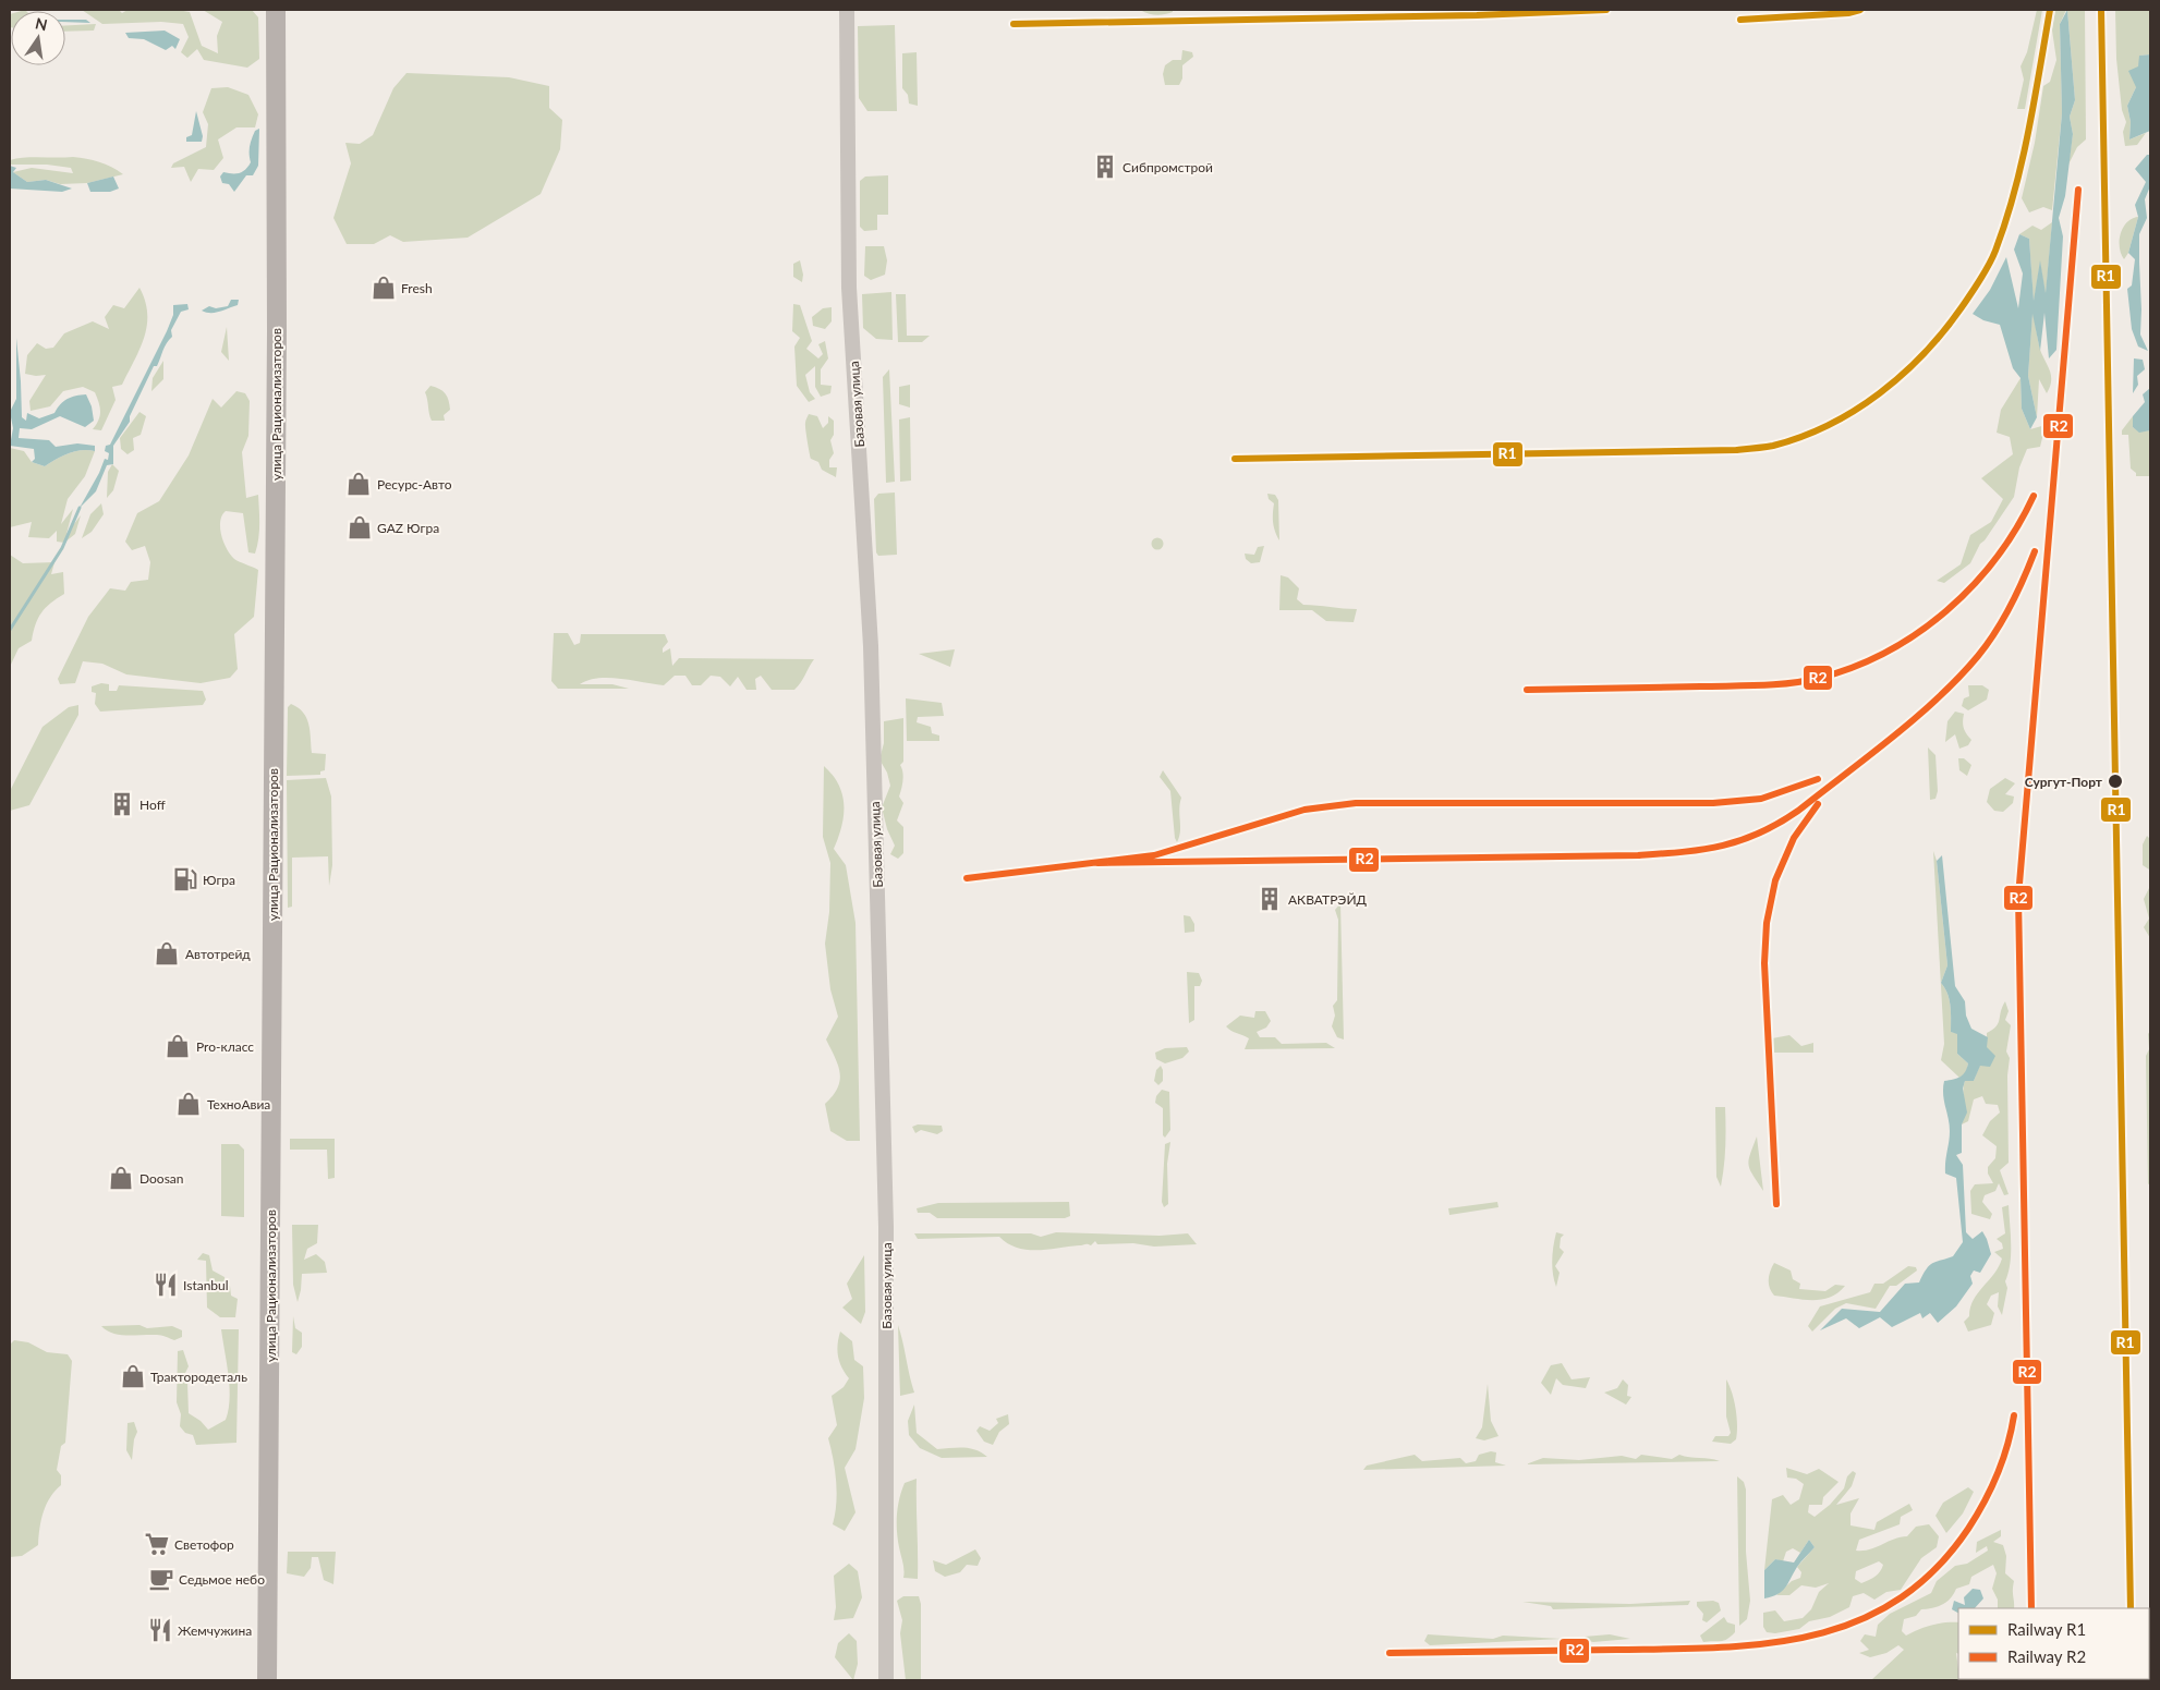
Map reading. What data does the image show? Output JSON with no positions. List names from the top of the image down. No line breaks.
{"streets":{"main road":["улица Рационализаторов"],"street":["Базовая улица"]},"places":{"building":["Сибпромстрой","Hoff","АКВАТРЭЙД"],"shop":["Fresh","Ресурс-Авто","GAZ Югра","Автотрейд","Pro-класс","ТехноАвиа","Doosan","Трактородеталь"],"other":["Сургут-Порт"],"fuel station":["Югра"],"restaurant":["Istanbul","Жемчужина"],"supermarket":["Светофор"],"cafe":["Седьмое небо"]},"lines":["rail line R1","rail line R2"],"legend":["Railway R1","Railway R2"],"north":"top"}
